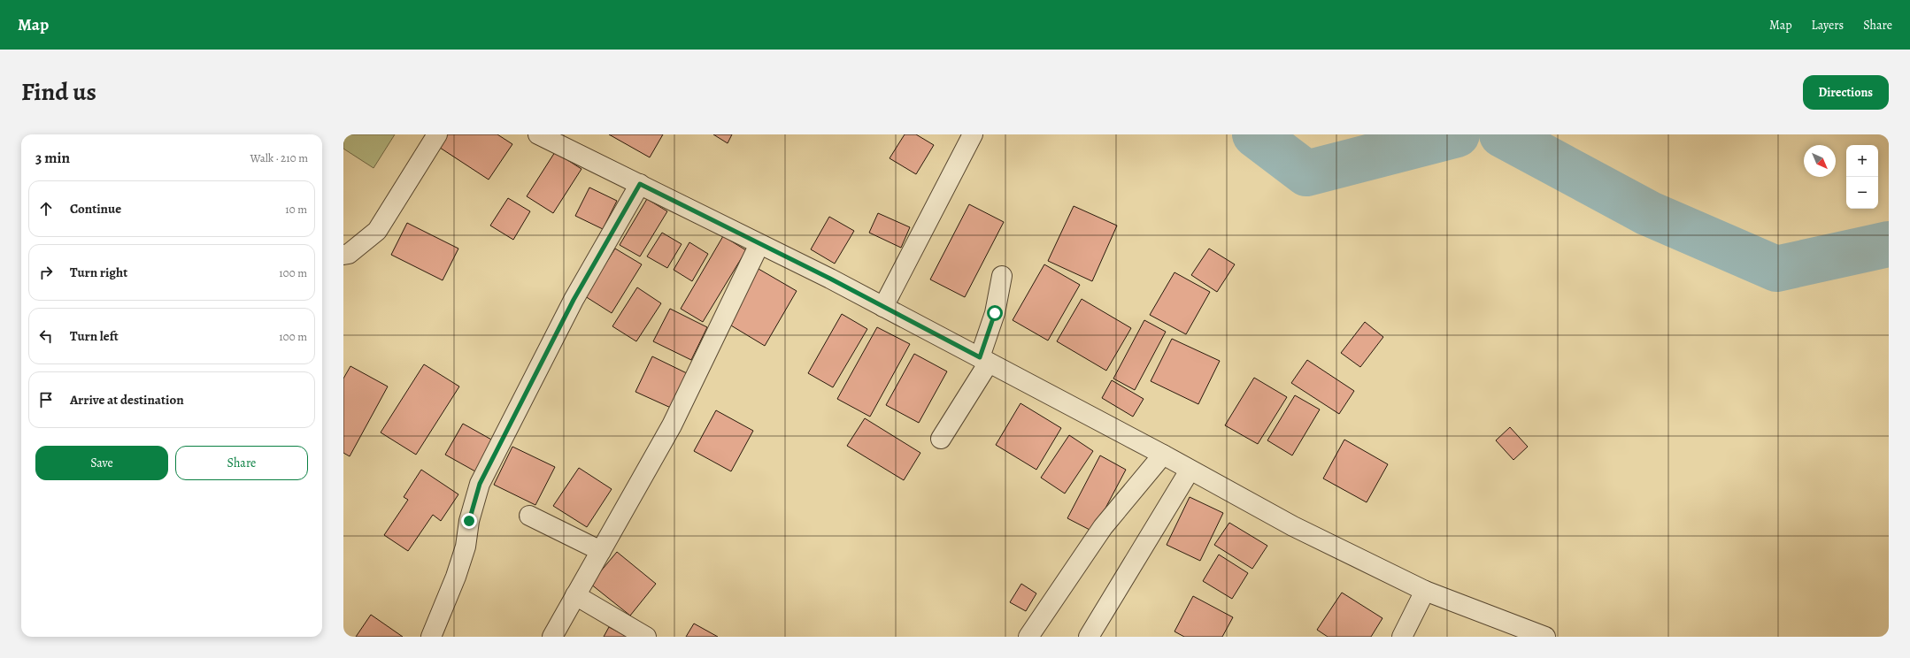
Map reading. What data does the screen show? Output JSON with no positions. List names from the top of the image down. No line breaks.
{"north":"bottom right","page":{"header":"Map","nav":["Map","Layers","Share"],"title":"Find us","buttons":["Directions",["Save","Share"]],"heading":["3 min","Walk · 210 m"],"map_buttons":["+","−"],"list":[["Continue","10 m"],["Turn right","100 m"],["Turn left","100 m"],"Arrive at destination"]}}
